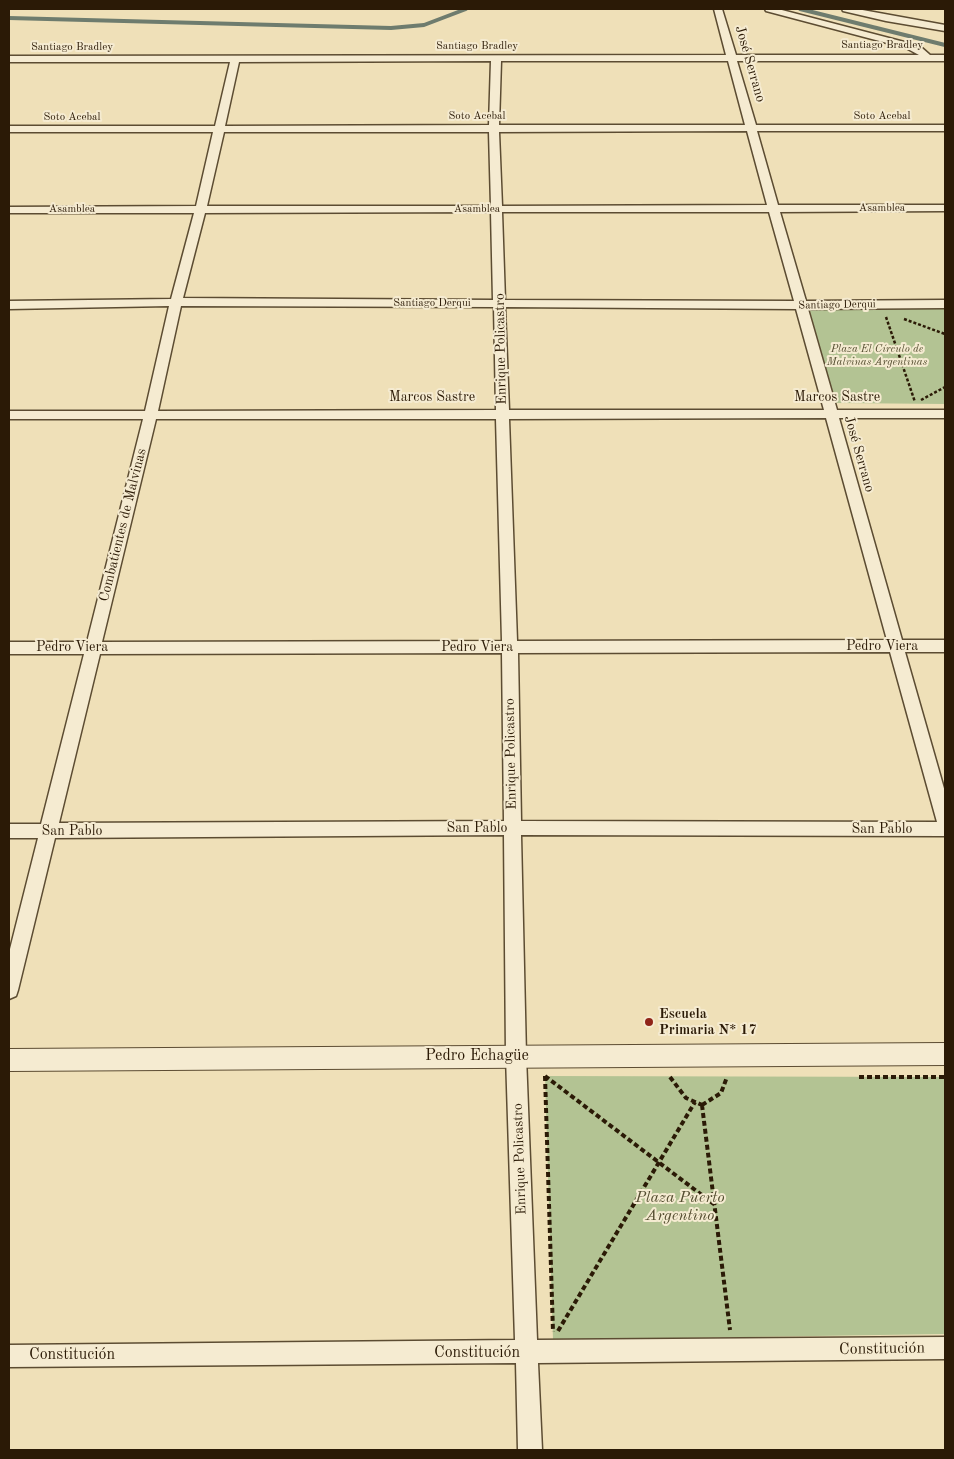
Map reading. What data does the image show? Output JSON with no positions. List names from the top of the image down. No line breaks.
{"streets":{"street":["Santiago Bradley","José Serrano","Soto Acebal","Asamblea","Santiago Derqui","Enrique Policastro","Marcos Sastre","Combatientes de Malvinas","Pedro Viera","San Pablo","Pedro Echagüe","Constitución"]},"crossings":[["Santiago Bradley","José Serrano"],["Santiago Bradley","Enrique Policastro"],["Santiago Bradley","Combatientes de Malvinas"],["José Serrano","Soto Acebal"],["José Serrano","Asamblea"],["José Serrano","Santiago Derqui"],["José Serrano","Marcos Sastre"],["José Serrano","Pedro Viera"],["Soto Acebal","Enrique Policastro"],["Soto Acebal","Combatientes de Malvinas"],["Asamblea","Enrique Policastro"],["Asamblea","Combatientes de Malvinas"],["Santiago Derqui","Enrique Policastro"],["Santiago Derqui","Combatientes de Malvinas"],["Enrique Policastro","Marcos Sastre"],["Enrique Policastro","Pedro Viera"],["Enrique Policastro","San Pablo"],["Enrique Policastro","Pedro Echagüe"],["Enrique Policastro","Constitución"],["Marcos Sastre","Combatientes de Malvinas"],["Combatientes de Malvinas","Pedro Viera"],["Combatientes de Malvinas","San Pablo"]],"parks":["Plaza El Círculo de Malvinas Argentinas","Plaza Puerto Argentino"],"places":["Escuela Primaria N* 17"]}
